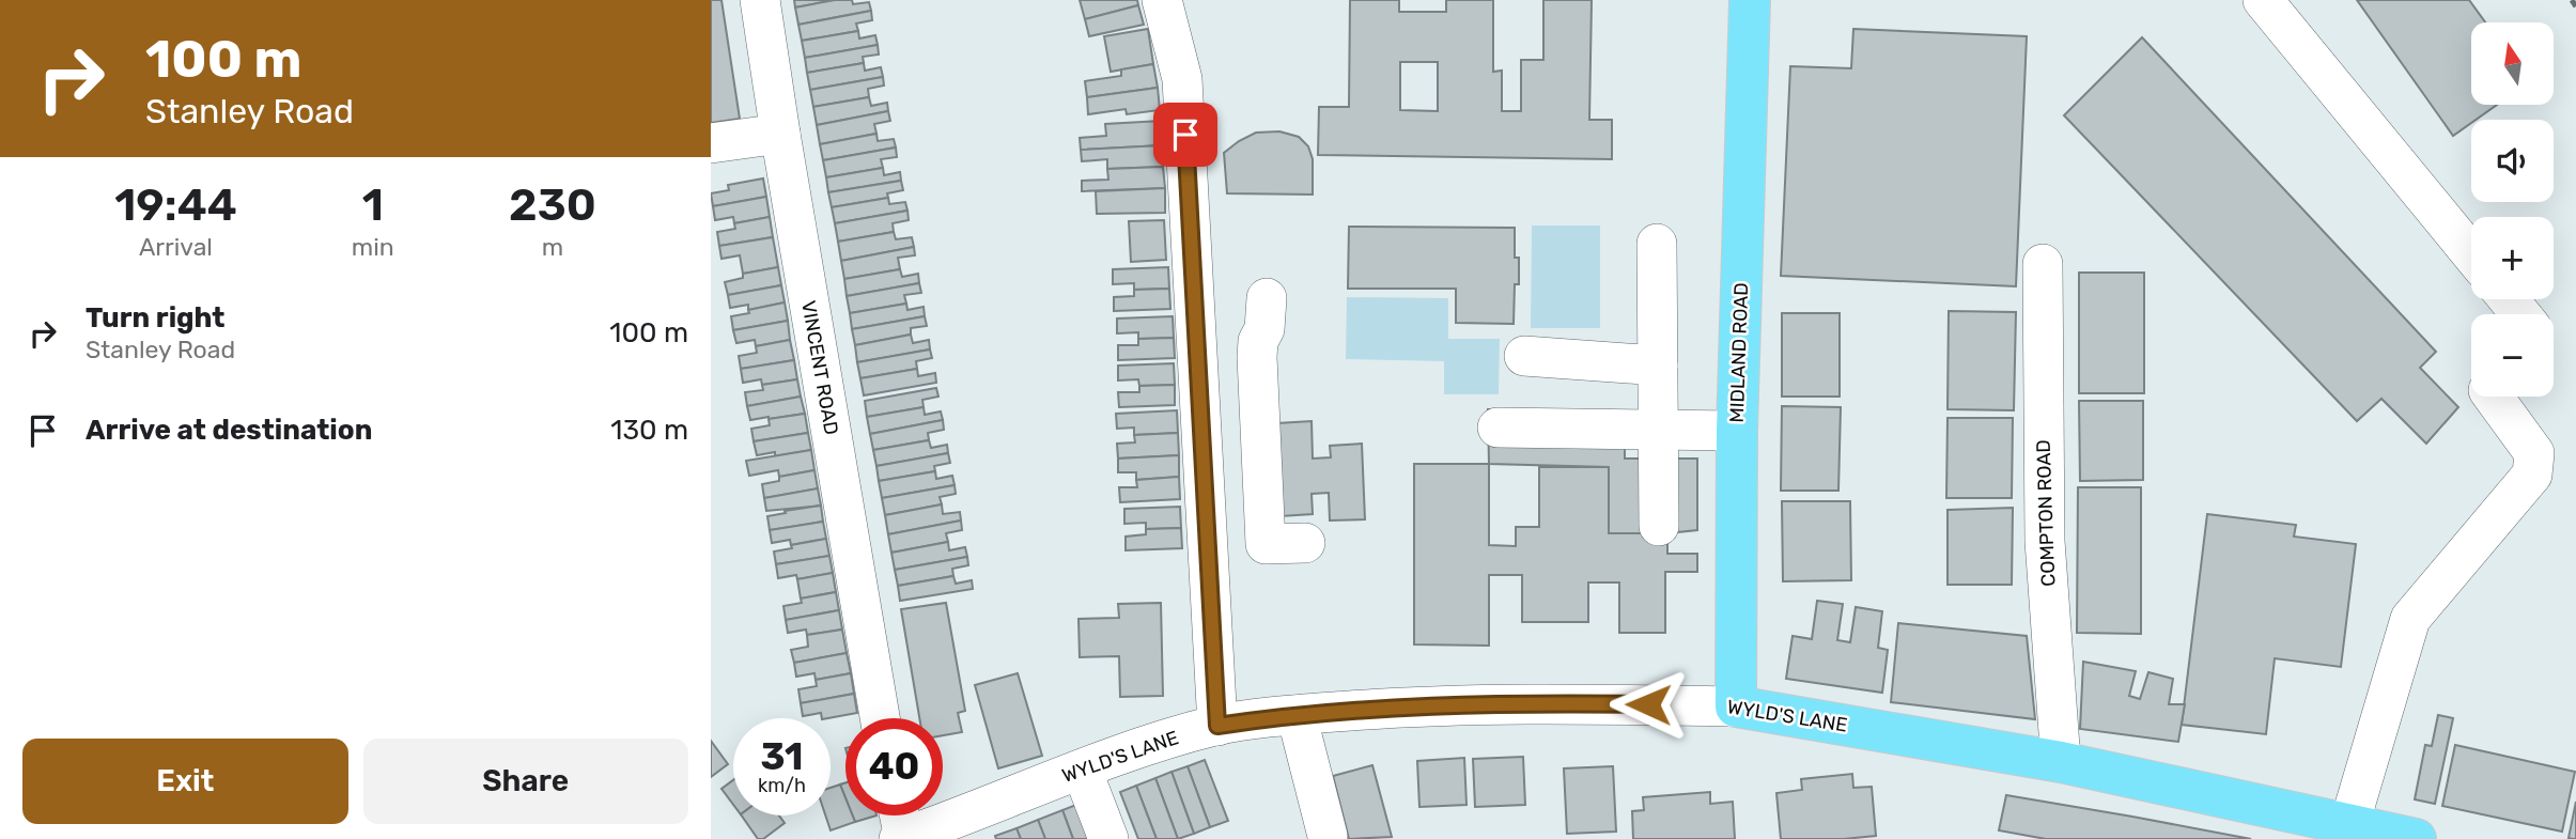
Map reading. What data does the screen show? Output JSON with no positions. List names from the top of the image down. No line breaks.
{"streets":{"main road":["MIDLAND ROAD","WYLD'S LANE"],"street":["VINCENT ROAD","COMPTON ROAD"]},"crossings":[["MIDLAND ROAD","WYLD'S LANE"],["COMPTON ROAD","WYLD'S LANE"]],"north":"top","page":{"turn":["100 m","Stanley Road"],"map_buttons":["+","−"],"eta":["19:44","Arrival","1","min","230","m"],"list":[{"name":"Turn right","note":"Stanley Road","value":"100 m"},{"name":"Arrive at destination","value":"130 m"}],"speed":"31 km/h","limit":"40","buttons":["Exit","Share"]}}
